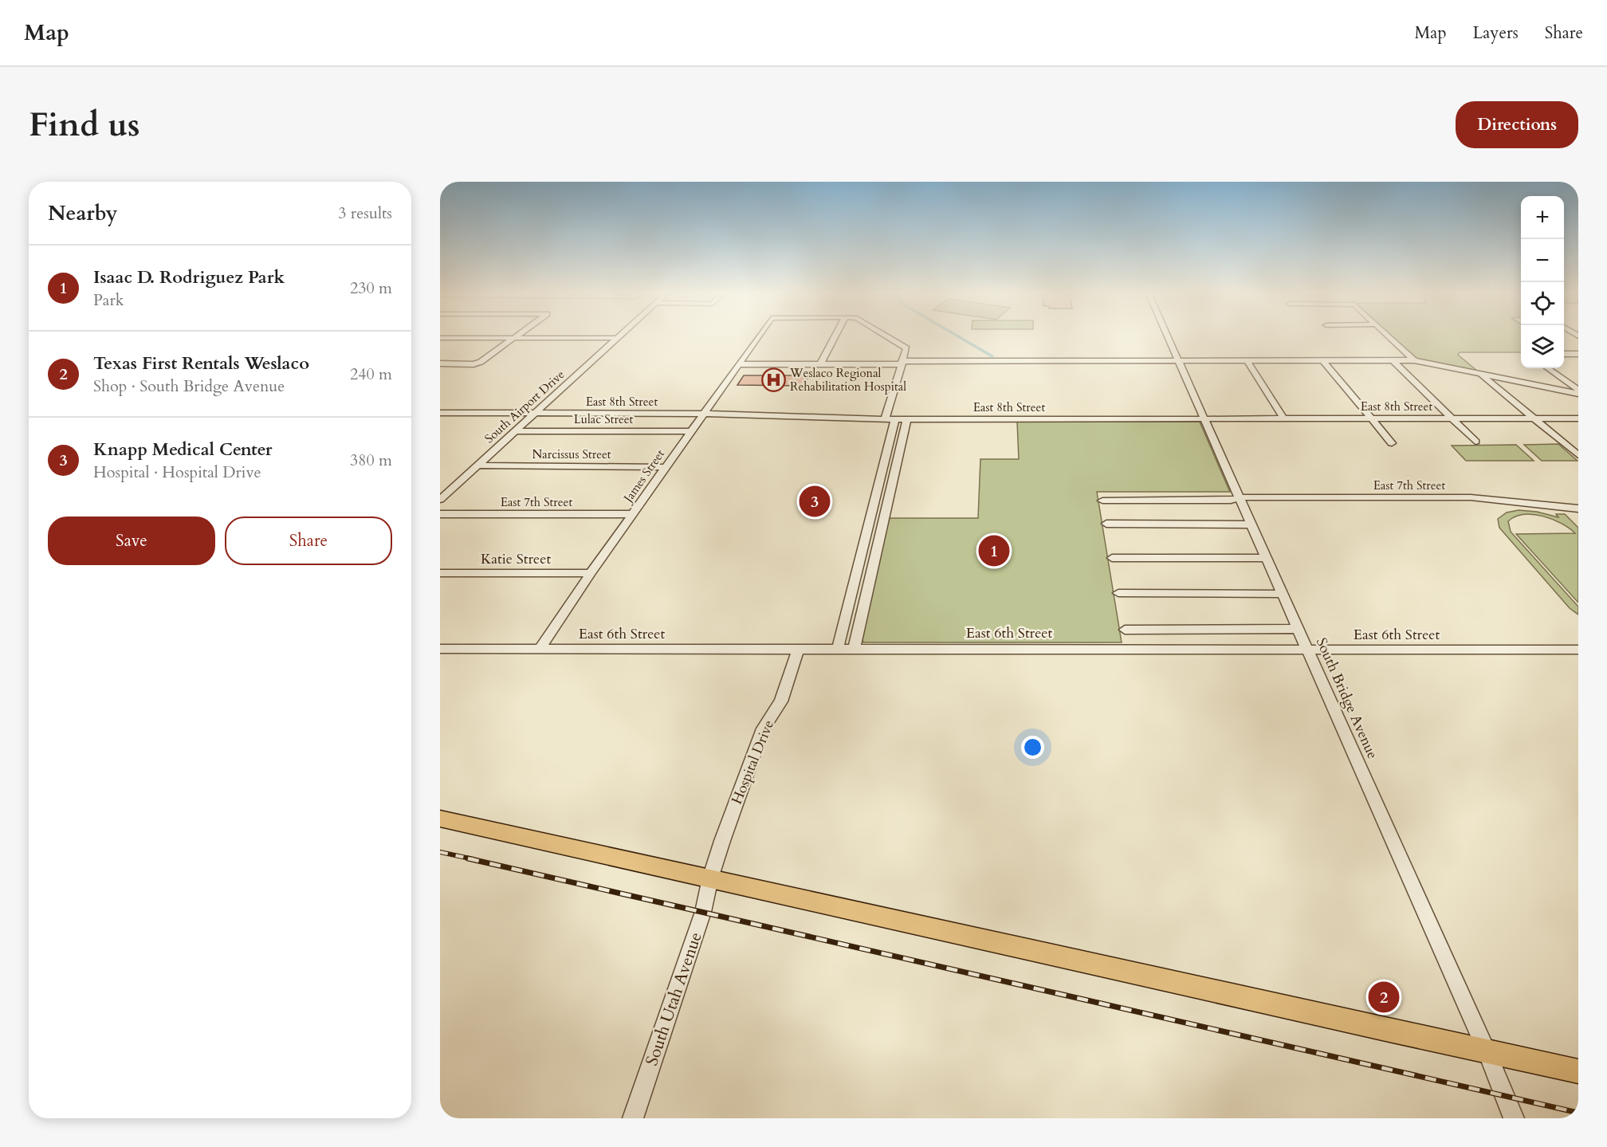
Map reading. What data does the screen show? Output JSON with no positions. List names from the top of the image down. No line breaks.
{"streets":{"street":["East 8th Street","South Airport Drive","Lulac Street","Narcissus Street","James Street","East 7th Street","Katie Street","East 6th Street","South Bridge Avenue","Hospital Drive","South Utah Avenue"]},"crossings":[["East 8th Street","South Airport Drive"],["East 8th Street","James Street"],["East 8th Street","South Bridge Avenue"],["South Airport Drive","Lulac Street"],["South Airport Drive","Narcissus Street"],["Lulac Street","James Street"],["Narcissus Street","James Street"],["James Street","East 7th Street"],["James Street","Katie Street"],["James Street","East 6th Street"],["East 7th Street","South Bridge Avenue"],["East 6th Street","South Bridge Avenue"],["East 6th Street","Hospital Drive"],["Hospital Drive","South Utah Avenue"]],"places":{"hospital":["Weslaco Regional Rehabilitation Hospital"]},"page":{"header":"Map","nav":["Map","Layers","Share"],"buttons":["Directions",["Save","Share"]],"title":"Find us","heading":["Nearby","3 results"],"map_buttons":["+","−"],"list":[{"mark":"1","name":"Isaac D. Rodriguez Park","note":"Park","value":"230 m"},{"mark":"2","name":"Texas First Rentals Weslaco","note":"Shop · South Bridge Avenue","value":"240 m"},{"mark":"3","name":"Knapp Medical Center","note":"Hospital · Hospital Drive","value":"380 m"}],"pins":["3","1","2"]}}
